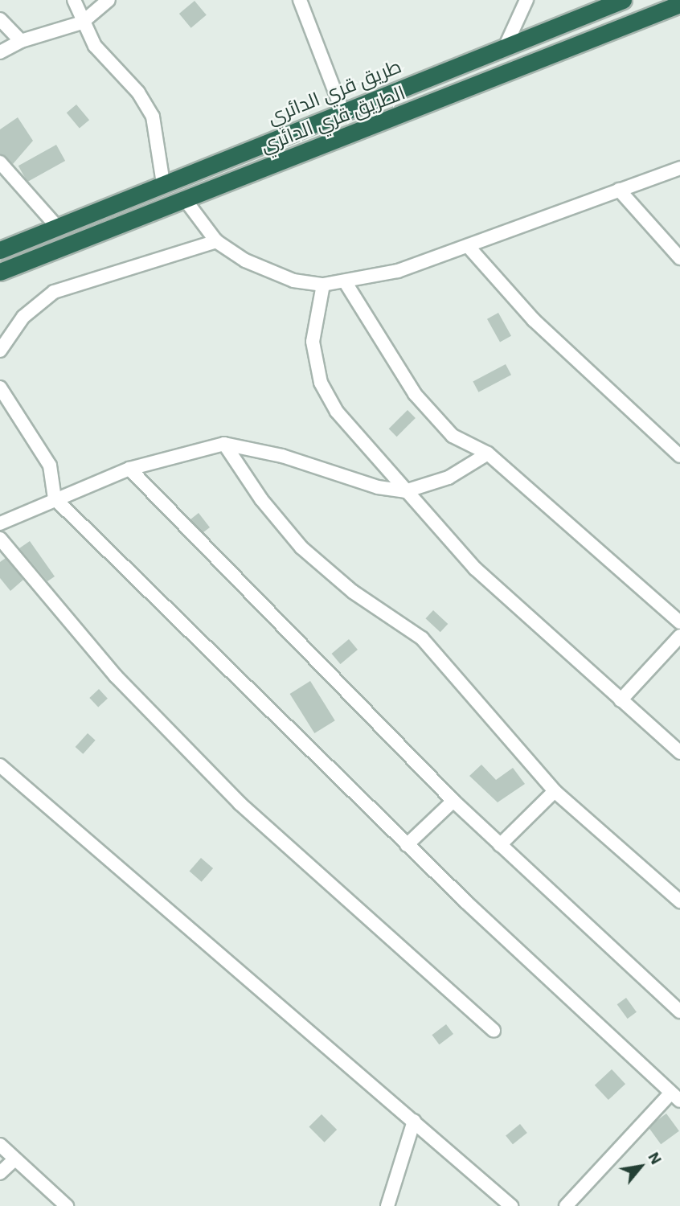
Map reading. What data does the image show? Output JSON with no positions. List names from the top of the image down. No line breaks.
{"streets":{"highway":["طريق قري الدائري","الطريق قري الدائري"]},"north":"top right"}
